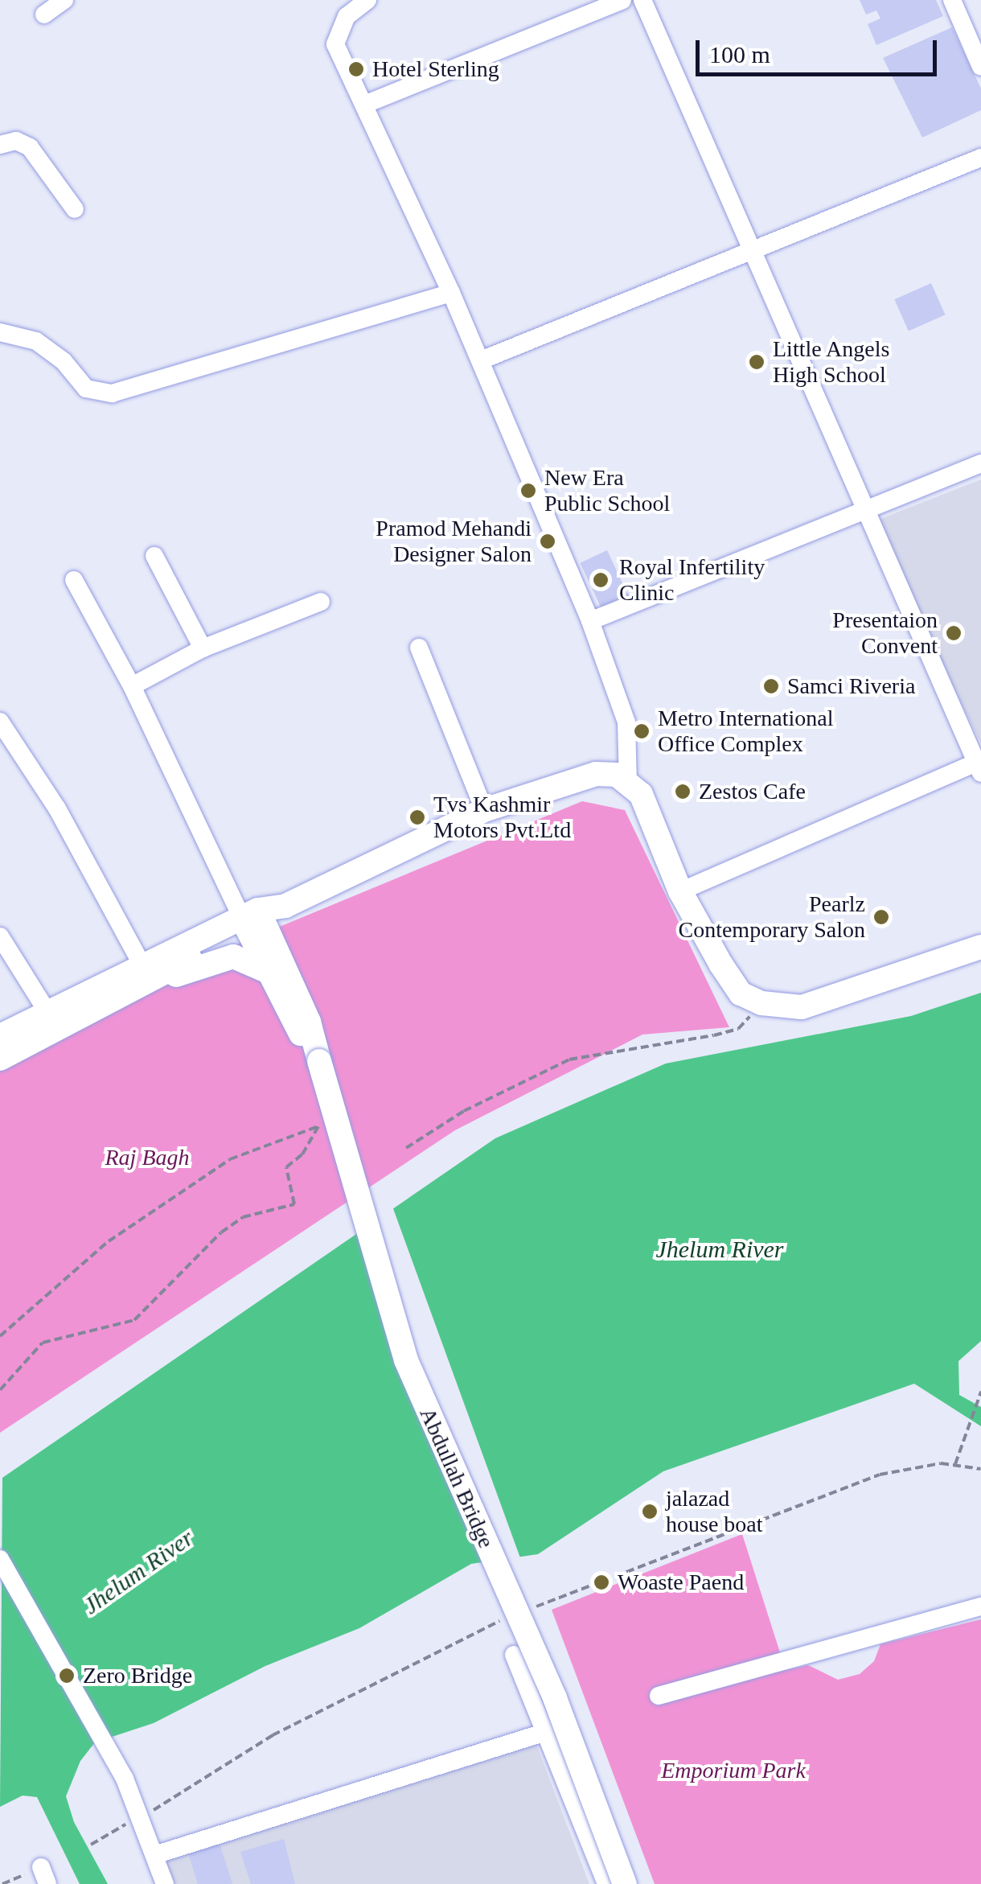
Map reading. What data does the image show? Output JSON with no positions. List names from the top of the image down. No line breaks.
{"streets":{"main road":["Abdullah Bridge"]},"water":["Jhelum River"],"parks":["Raj Bagh","Emporium Park"],"places":["Hotel Sterling","Little Angels High School","New Era Public School","Pramod Mehandi Designer Salon","Royal Infertility Clinic","Presentaion Convent","Samci Riveria","Metro International Office Complex","Zestos Cafe","Tvs Kashmir Motors Pvt.Ltd","Pearlz Contemporary Salon","jalazad house boat","Woaste Paend","Zero Bridge"],"scale_bar":"100 m"}
